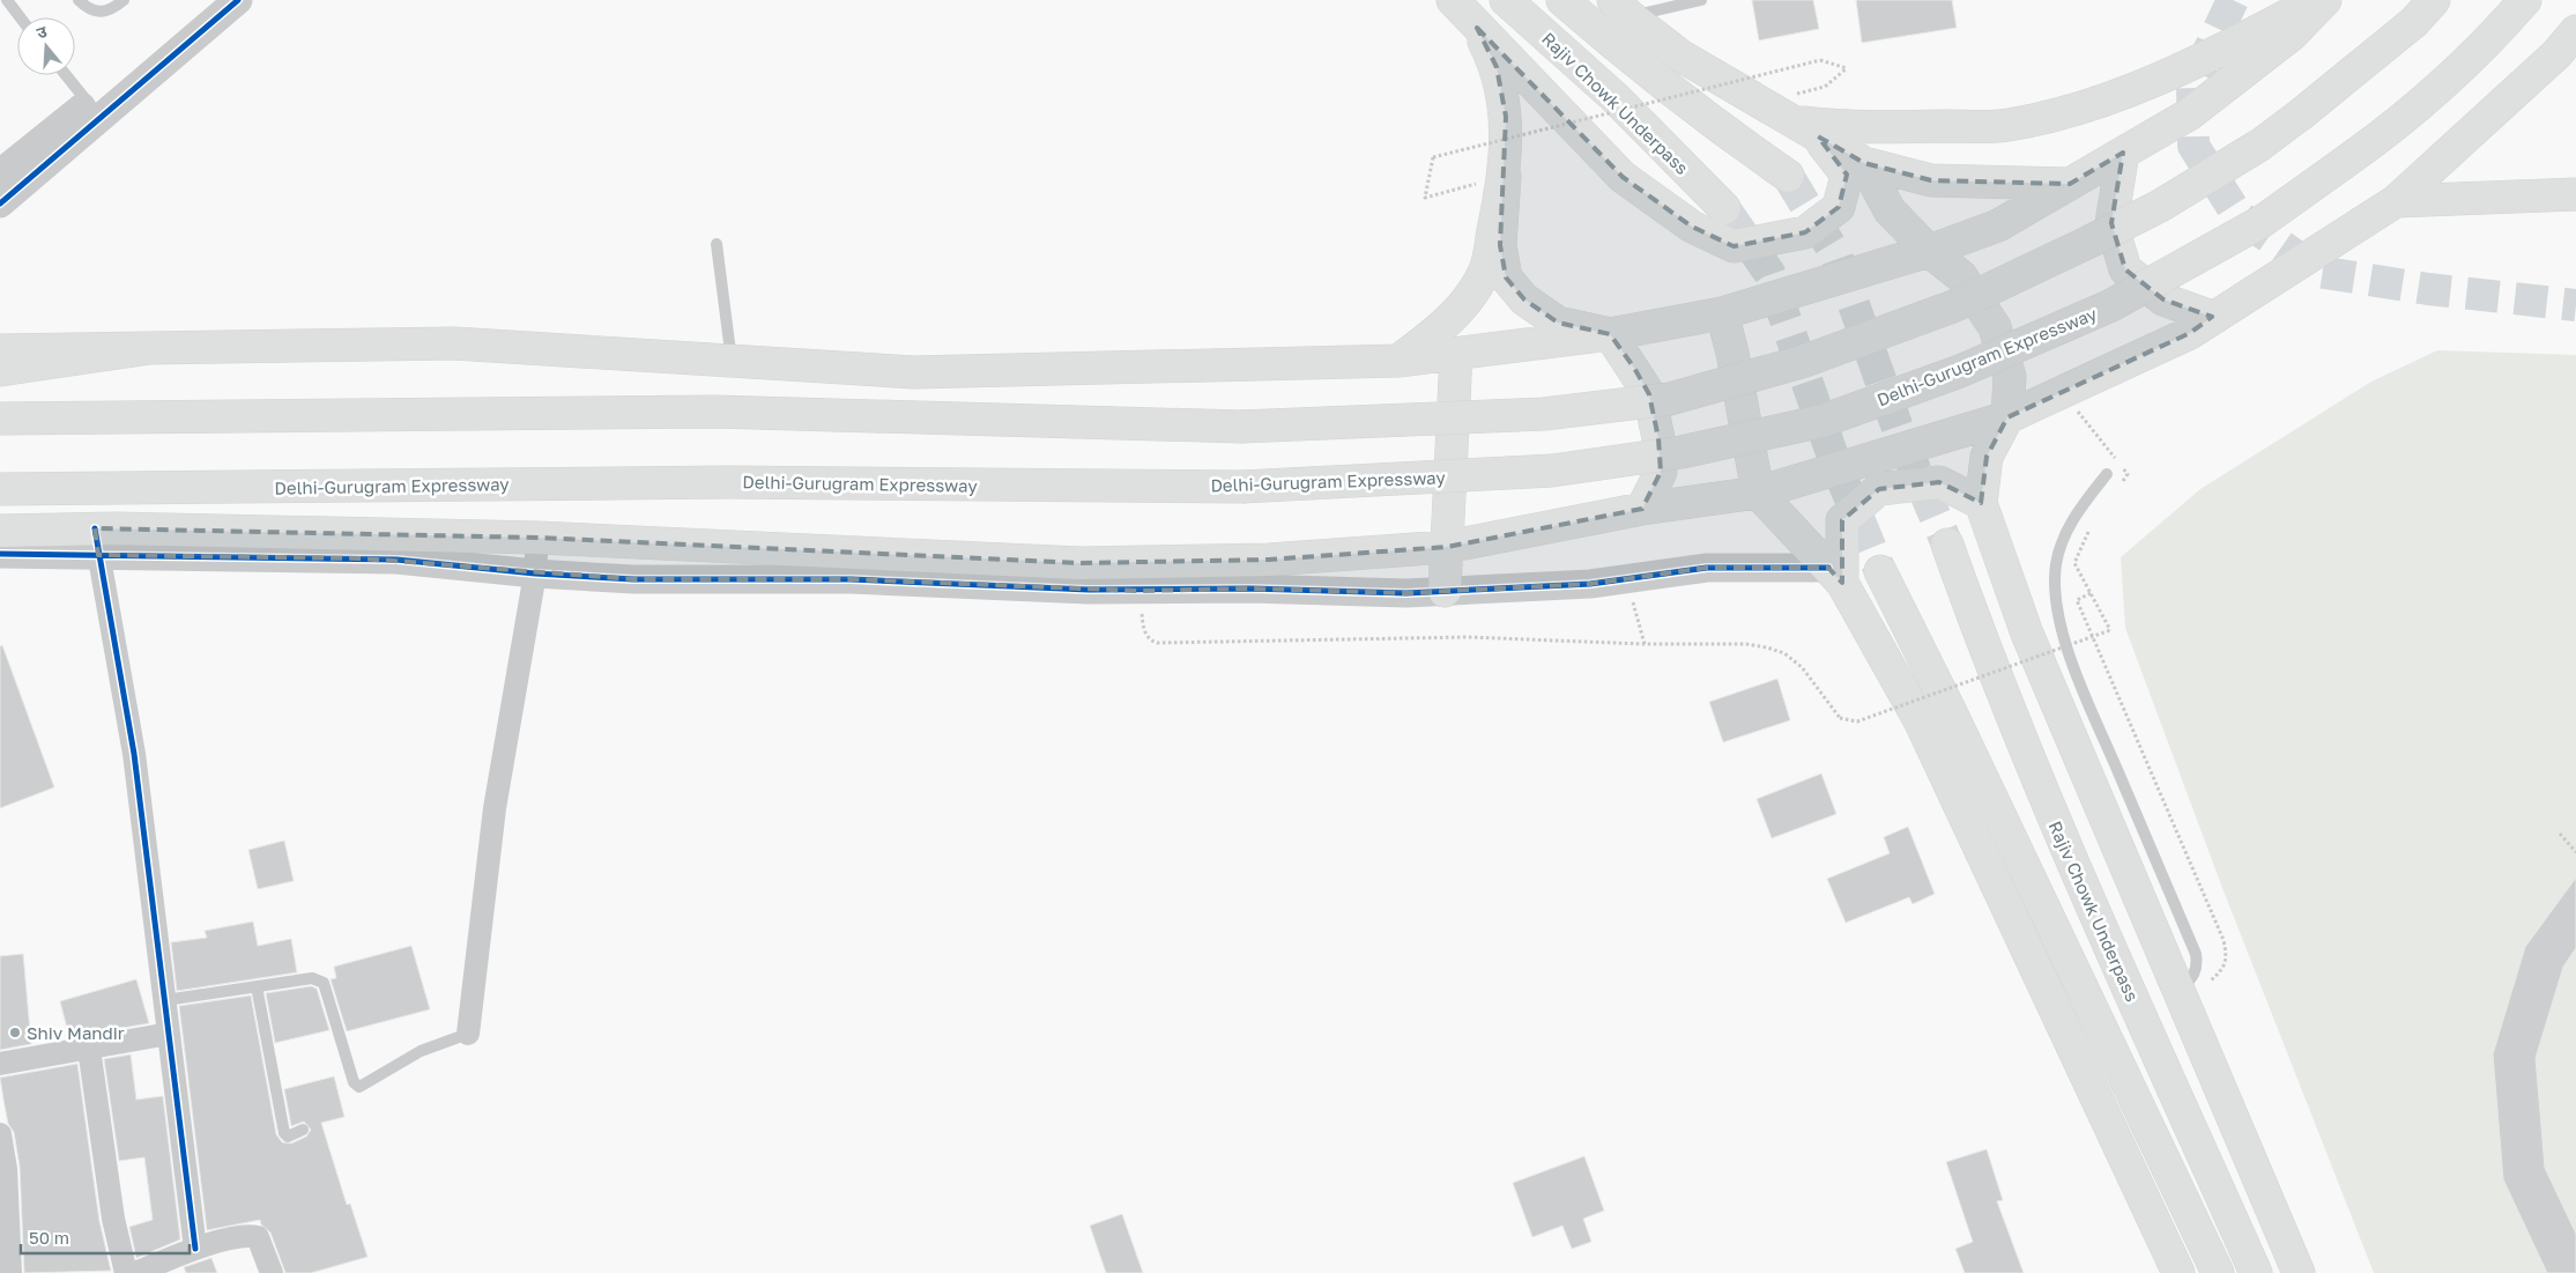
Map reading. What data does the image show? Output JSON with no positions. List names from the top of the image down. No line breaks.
{"streets":{"main road":["Rajiv Chowk Underpass","Delhi-Gurugram Expressway"]},"places":["Shiv Mandir"],"scale_bar":"50 m","north":"top"}
